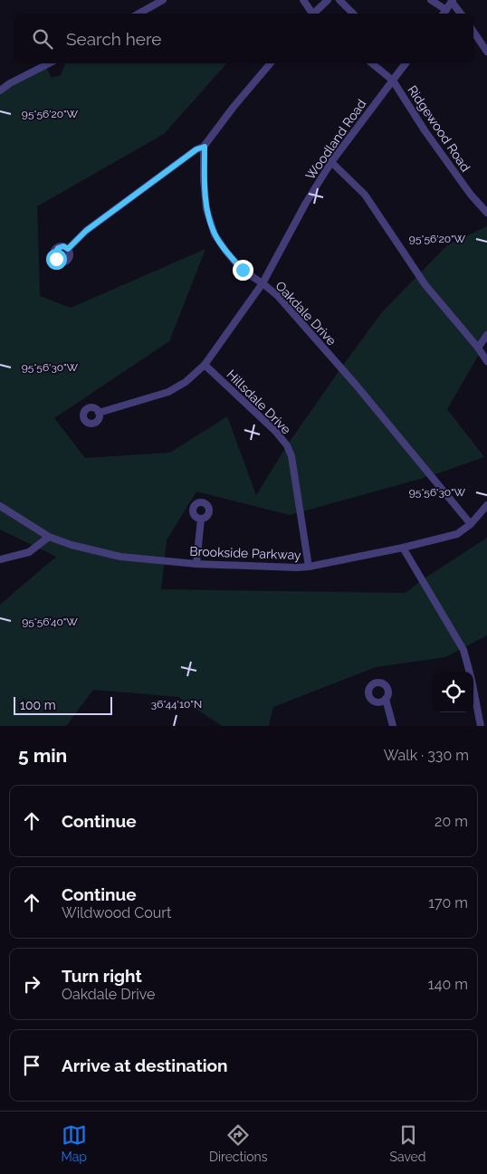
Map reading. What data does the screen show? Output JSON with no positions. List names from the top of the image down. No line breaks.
{"streets":{"street":["Ridgewood Road","Woodland Road","Oakdale Drive","Hillsdale Drive","Brookside Parkway"]},"crossings":[["Ridgewood Road","Woodland Road"],["Woodland Road","Oakdale Drive"],["Woodland Road","Hillsdale Drive"],["Oakdale Drive","Brookside Parkway"],["Hillsdale Drive","Brookside Parkway"]],"scale_bar":"100 m","page":{"search":"Search here","scale":"100 m","heading":["5 min","Walk · 330 m"],"list":[["Continue","20 m"],["Continue","Wildwood Court","170 m"],["Turn right","Oakdale Drive","140 m"],"Arrive at destination"],"nav":["Map","Directions","Saved"]},"coordinates":["95°56'20\"W","95°56'30\"W","95°56'40\"W","36°44'10\"N"]}
